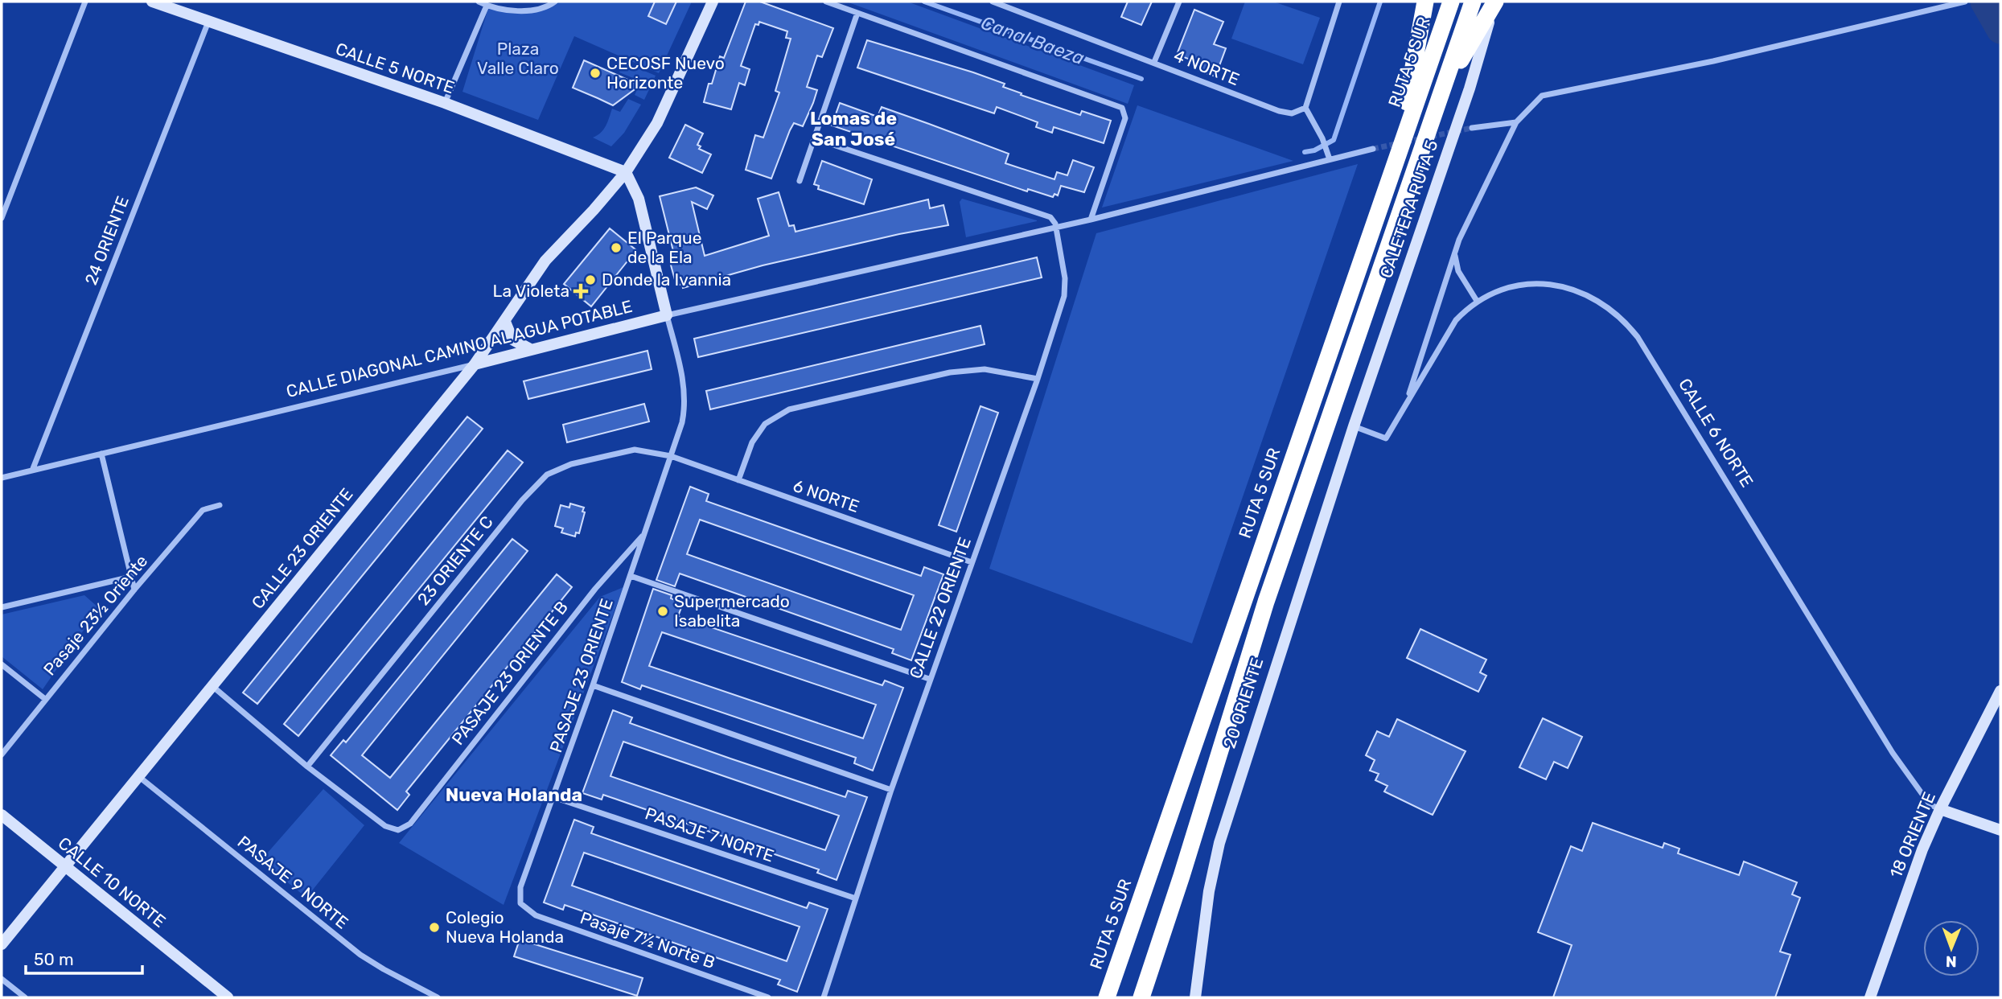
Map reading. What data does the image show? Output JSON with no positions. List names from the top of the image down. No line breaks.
{"streets":{"highway":["RUTA 5 SUR"],"street":["4 NORTE","CALLE 5 NORTE","CALETERA RUTA 5","24 ORIENTE","CALLE DIAGONAL CAMINO AL AGUA POTABLE","CALLE 6 NORTE","6 NORTE","CALLE 23 ORIENTE","23 ORIENTE C","CALLE 22 ORIENTE","Pasaje 23½ Oriente","PASAJE 23 ORIENTE B","PASAJE 23 ORIENTE","20 ORIENTE","PASAJE 7 NORTE","18 ORIENTE","CALLE 10 NORTE","PASAJE 9 NORTE","Pasaje 7½ Norte B"]},"crossings":[["CALLE 5 NORTE","24 ORIENTE"],["CALLE 5 NORTE","CALLE 23 ORIENTE"],["CALETERA RUTA 5","CALLE 6 NORTE"],["CALETERA RUTA 5","20 ORIENTE"],["24 ORIENTE","CALLE DIAGONAL CAMINO AL AGUA POTABLE"],["CALLE DIAGONAL CAMINO AL AGUA POTABLE","CALLE 23 ORIENTE"],["CALLE DIAGONAL CAMINO AL AGUA POTABLE","CALLE 22 ORIENTE"],["CALLE 6 NORTE","20 ORIENTE"],["CALLE 6 NORTE","18 ORIENTE"],["6 NORTE","23 ORIENTE C"],["6 NORTE","CALLE 22 ORIENTE"],["6 NORTE","PASAJE 23 ORIENTE"],["CALLE 23 ORIENTE","CALLE 10 NORTE"],["CALLE 23 ORIENTE","PASAJE 9 NORTE"],["23 ORIENTE C","PASAJE 23 ORIENTE B"],["23 ORIENTE C","PASAJE 23 ORIENTE"],["CALLE 22 ORIENTE","PASAJE 7 NORTE"],["PASAJE 23 ORIENTE B","PASAJE 23 ORIENTE"],["PASAJE 23 ORIENTE","PASAJE 7 NORTE"],["PASAJE 23 ORIENTE","Pasaje 7½ Norte B"]],"districts":["Lomas de San José","Nueva Holanda"],"water":["Canal Baeza"],"parks":["Plaza Valle Claro"],"places":{"other":["CECOSF Nuevo Horizonte","El Parque de la Ela","Donde la Ivannia","Supermercado Isabelita","Colegio Nueva Holanda"],"health":["La Violeta"]},"scale_bar":"50 m","north":"bottom"}
